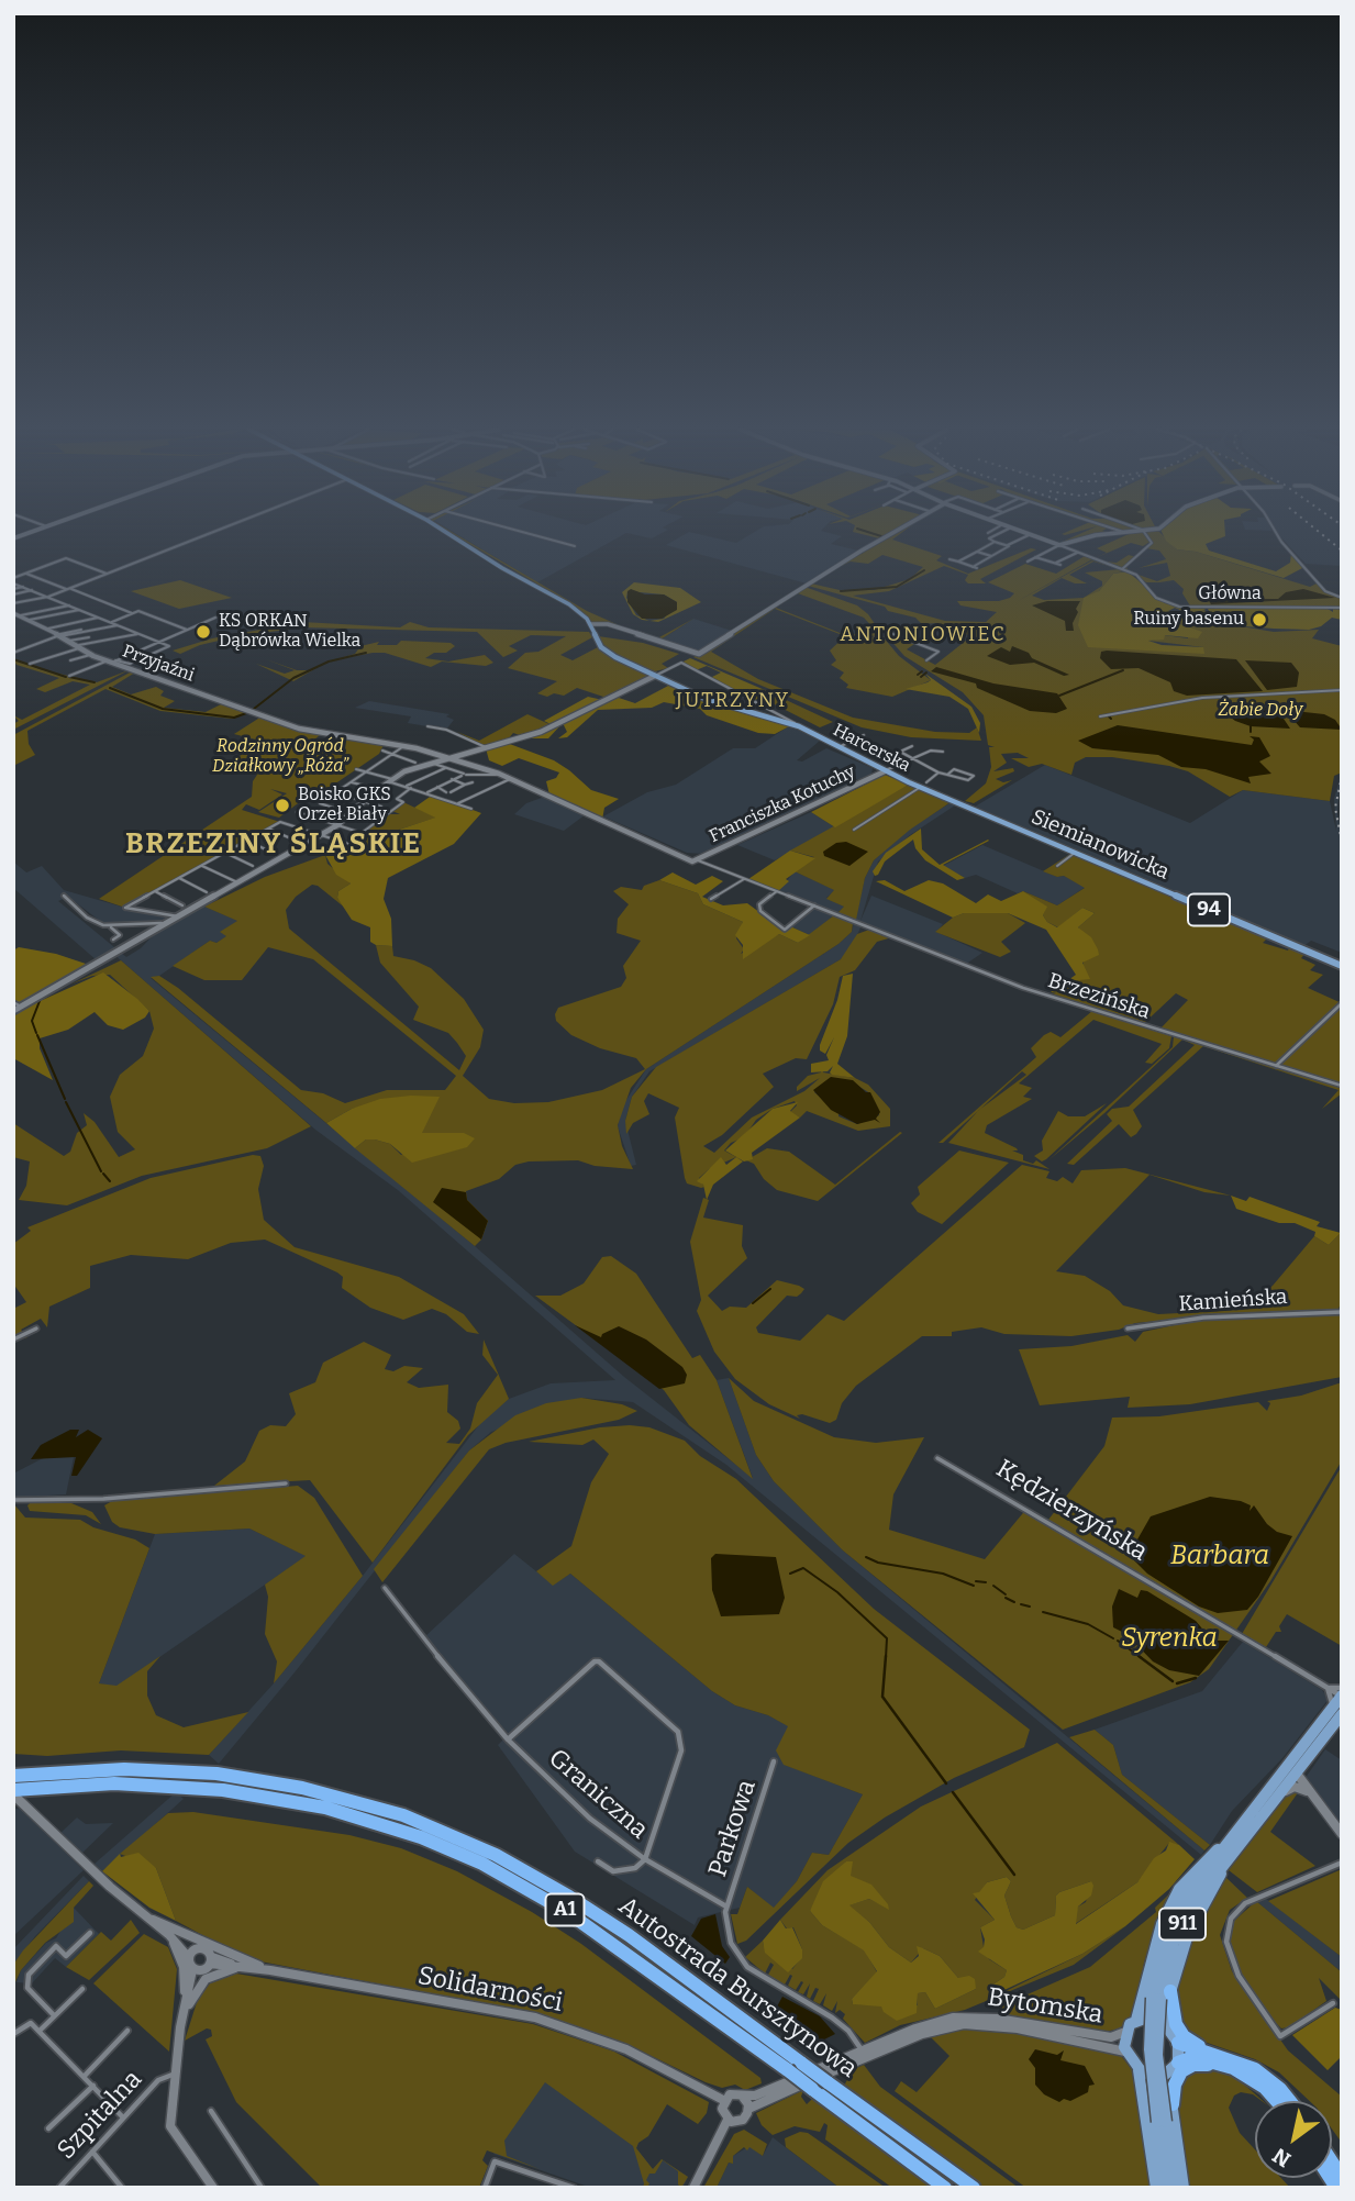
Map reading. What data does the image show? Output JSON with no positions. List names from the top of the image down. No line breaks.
{"streets":{"highway":["A1","Autostrada Bursztynowa"],"main road":["Harcerska","Siemianowicka","94","911"],"street":["Główna","Przyjaźni","Franciszka Kotuchy","Brzezińska","Kamieńska","Kędzierzyńska","Graniczna","Parkowa","Solidarności","Bytomska","Szpitalna"]},"crossings":[["Przyjaźni","Franciszka Kotuchy"],["Przyjaźni","Brzezińska"],["Harcerska","Franciszka Kotuchy"],["Harcerska","Siemianowicka"],["Harcerska","94"],["Franciszka Kotuchy","Brzezińska"],["Kędzierzyńska","911"],["Graniczna","Parkowa"],["Solidarności","Bytomska"]],"districts":["ANTONIOWIEC","JUTRZYNY","BRZEZINY ŚLĄSKIE"],"water":["Barbara","Syrenka"],"parks":["Żabie Doły","Rodzinny Ogród Działkowy „Róża”"],"places":["Ruiny basenu","KS ORKAN Dąbrówka Wielka","Boisko GKS Orzeł Biały"],"north":"bottom left"}
